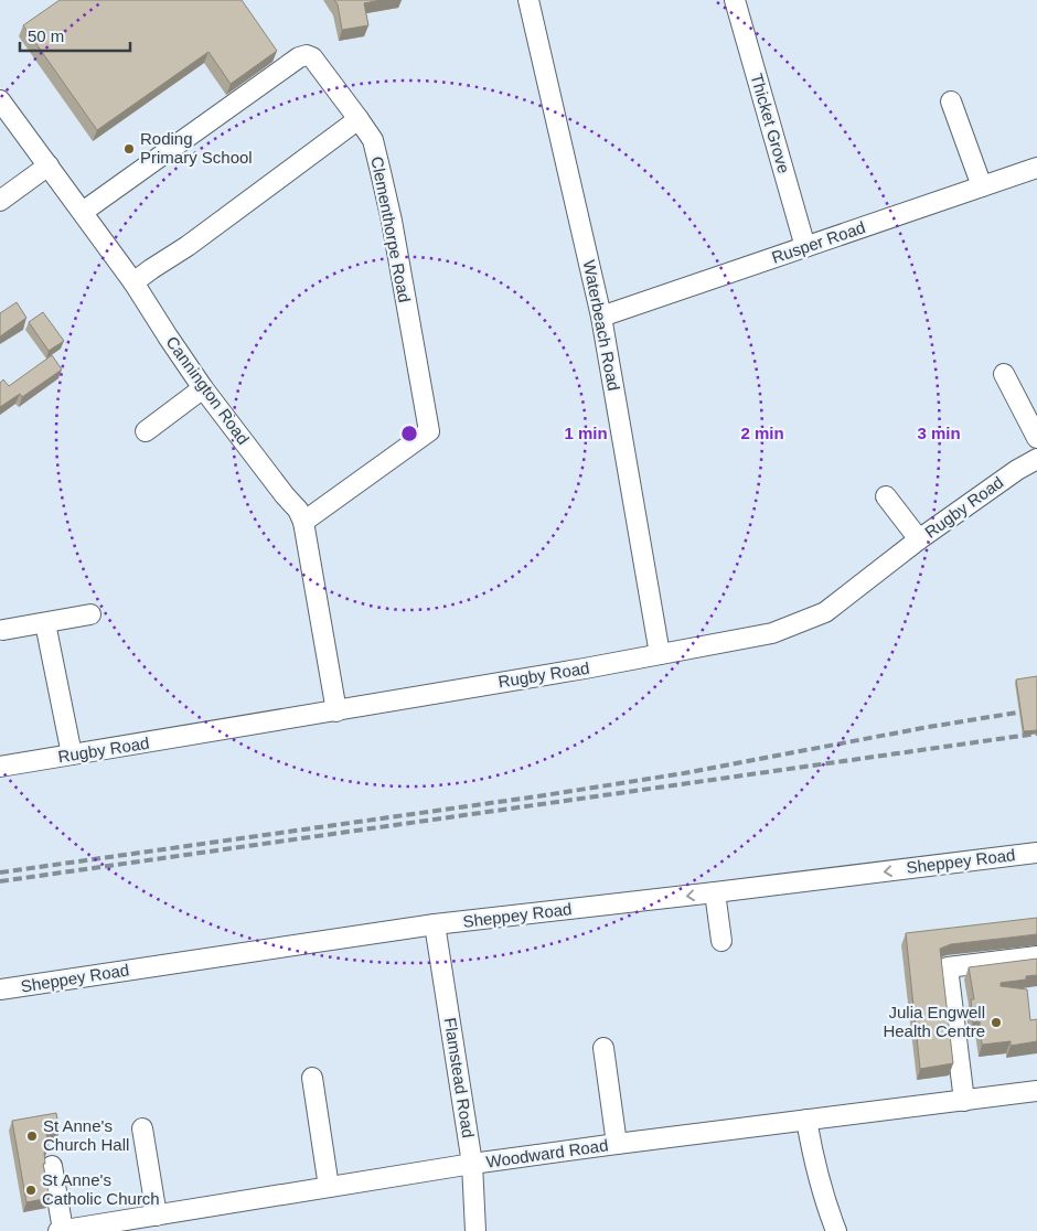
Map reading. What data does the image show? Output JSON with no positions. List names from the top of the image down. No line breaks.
{"streets":{"street":["Thicket Grove","Clementhorpe Road","Rusper Road","Waterbeach Road","Cannington Road","Rugby Road","Sheppey Road","Flamstead Road","Woodward Road"]},"crossings":[["Thicket Grove","Rusper Road"],["Clementhorpe Road","Cannington Road"],["Rusper Road","Waterbeach Road"],["Waterbeach Road","Rugby Road"],["Cannington Road","Rugby Road"],["Sheppey Road","Flamstead Road"],["Flamstead Road","Woodward Road"]],"one_way":["Sheppey Road"],"places":["Roding Primary School","Julia Engwell Health Centre","St Anne's Church Hall","St Anne's Catholic Church"],"scale_bar":"50 m","rings":["1 min","2 min","3 min"]}
